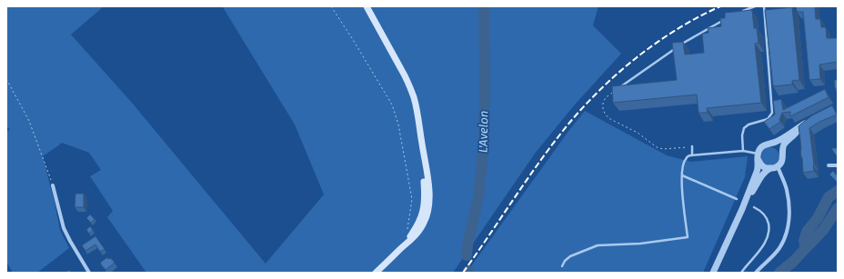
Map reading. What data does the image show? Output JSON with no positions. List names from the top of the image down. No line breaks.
{"water":["L'Avelon"]}
